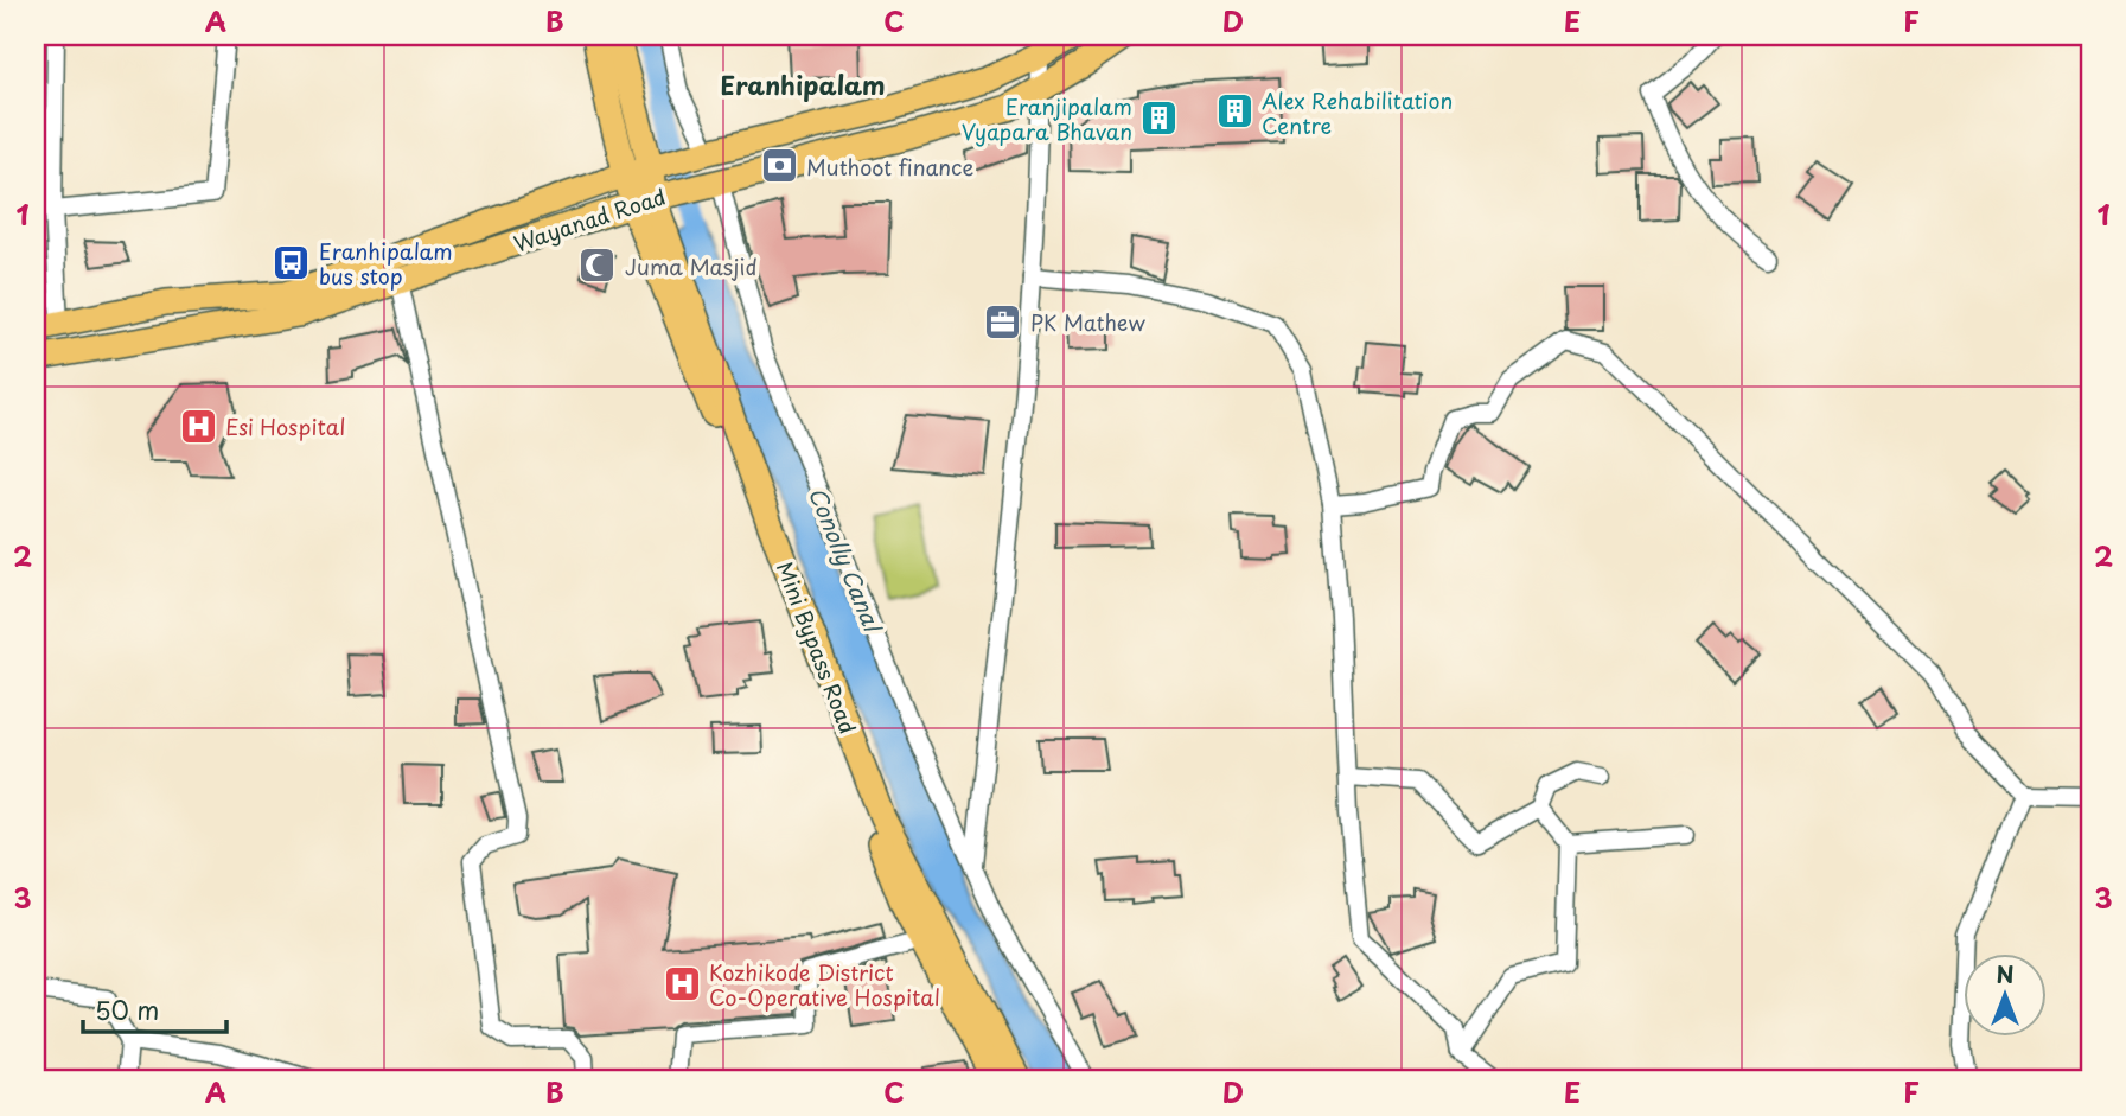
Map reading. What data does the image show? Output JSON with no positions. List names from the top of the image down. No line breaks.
{"streets":{"main road":["Wayanad Road","Mini Bypass Road"]},"crossings":[["Wayanad Road","Mini Bypass Road"]],"districts":["Eranhipalam"],"water":["Conolly Canal"],"places":{"building":["Alex Rehabilitation Centre","Eranjipalam Vyapara Bhavan"],"bank":["Muthoot finance"],"bus stop":["Eranhipalam bus stop"],"mosque":["Juma Masjid"],"office":["PK Mathew"],"hospital":["Esi Hospital","Kozhikode District Co-Operative Hospital"]},"scale_bar":"50 m","north":"top","grid":{"columns":["A","B","C","D","E","F"],"rows":["1","2","3"]}}
